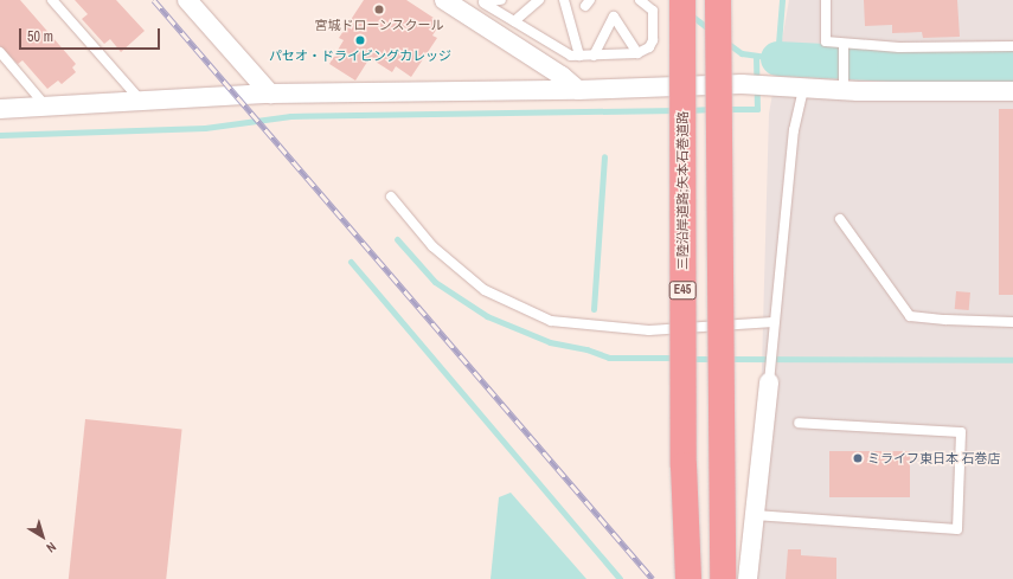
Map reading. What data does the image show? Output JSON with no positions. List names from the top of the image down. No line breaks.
{"streets":{"highway":["三陸沿岸道路;矢本石巻道路","E45"]},"places":["宮城ドローンスクール","パセオ・ドライビングカレッジ","ミライフ東日本 石巻店"],"scale_bar":"50 m","north":"bottom right"}
